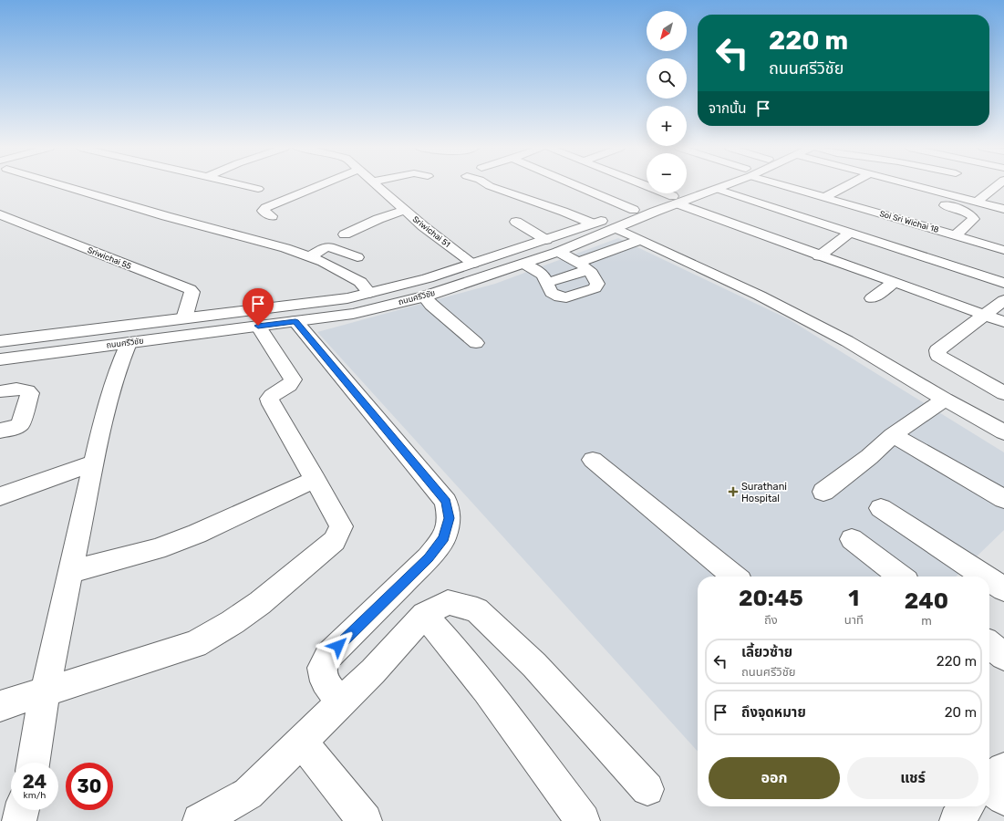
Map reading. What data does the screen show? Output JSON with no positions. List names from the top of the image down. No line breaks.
{"streets":{"main road":["ถนนศรีวิชัย"],"street":["Soi Sri Wichai 18","Sriwichai 51","Sriwichai 55"]},"crossings":[["Sriwichai 51","ถนนศรีวิชัย"],["Sriwichai 55","ถนนศรีวิชัย"]],"places":{"health":["Surathani Hospital"]},"north":"bottom left","page":{"map_buttons":["+","−"],"turn":["220 m","ถนนศรีวิชัย"],"then":"จากนั้น","eta":["20:45","ถึง","1","นาที","240","m"],"list":[{"name":"เลี้ยวซ้าย","note":"ถนนศรีวิชัย","value":"220 m"},{"name":"ถึงจุดหมาย","value":"20 m"}],"buttons":["ออก","แชร์"],"speed":"24 km/h","limit":"30"}}
